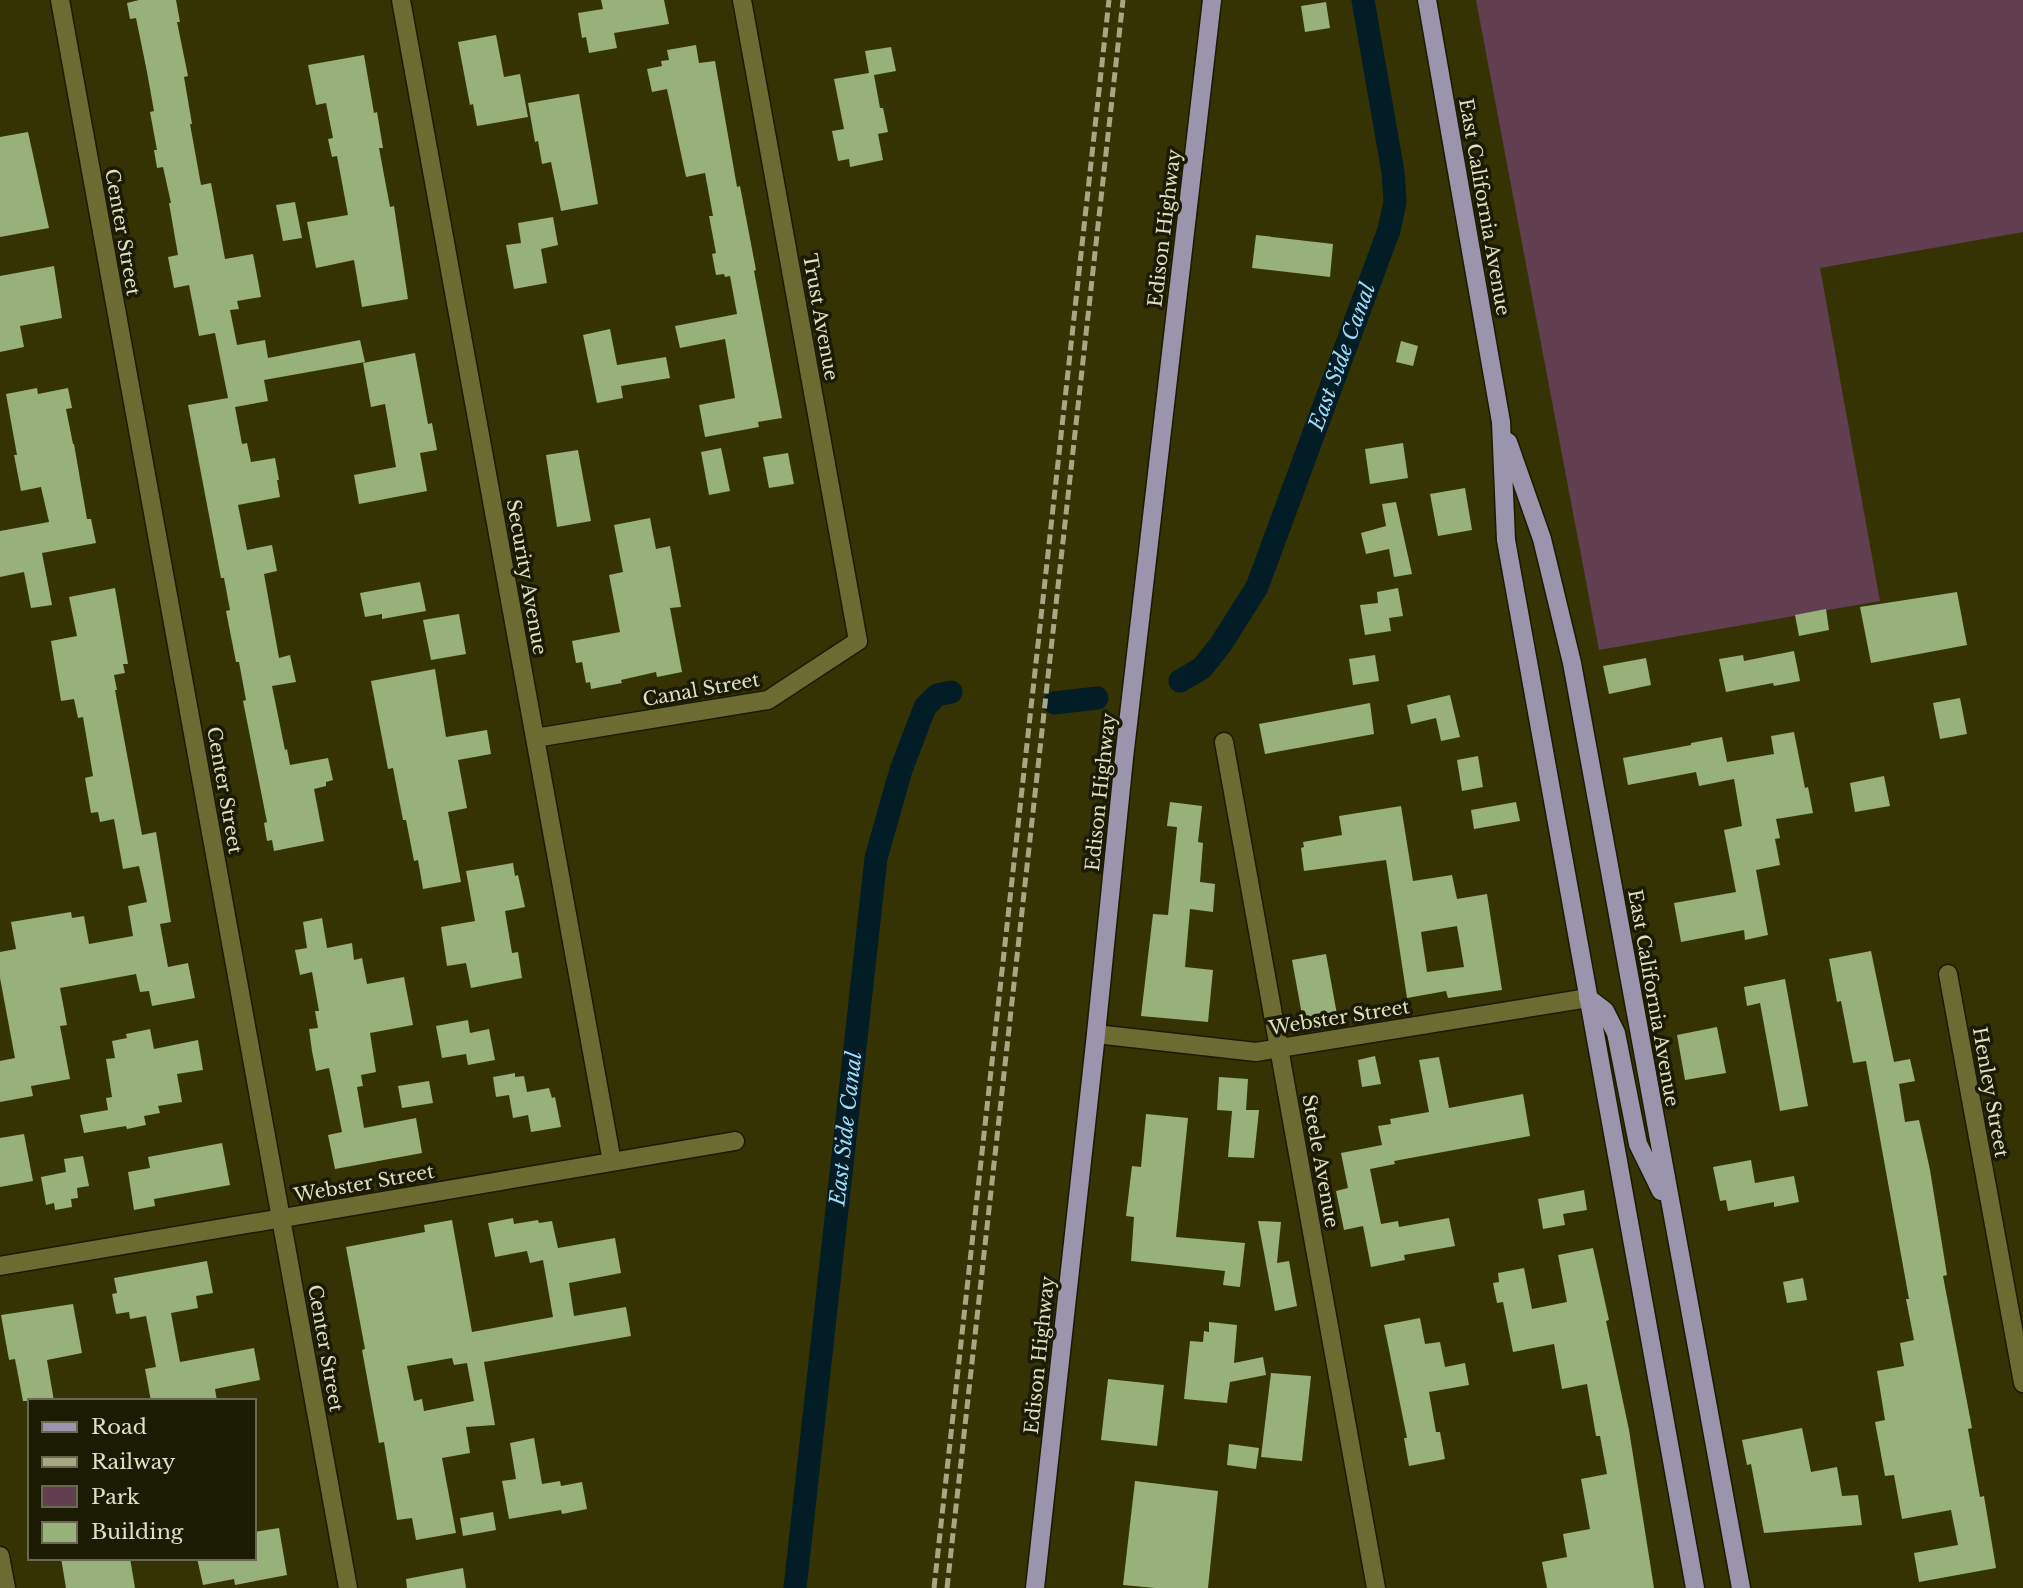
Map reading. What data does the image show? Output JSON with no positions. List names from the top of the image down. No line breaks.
{"streets":{"main road":["East California Avenue","Edison Highway"],"street":["Center Street","Trust Avenue","Security Avenue","Canal Street","Webster Street","Henley Street","Steele Avenue"]},"crossings":[["East California Avenue","Webster Street"],["Edison Highway","Webster Street"],["Center Street","Webster Street"],["Trust Avenue","Canal Street"],["Security Avenue","Canal Street"],["Security Avenue","Webster Street"],["Webster Street","Steele Avenue"]],"water":["East Side Canal"],"legend":["Road","Railway","Park","Building"]}
